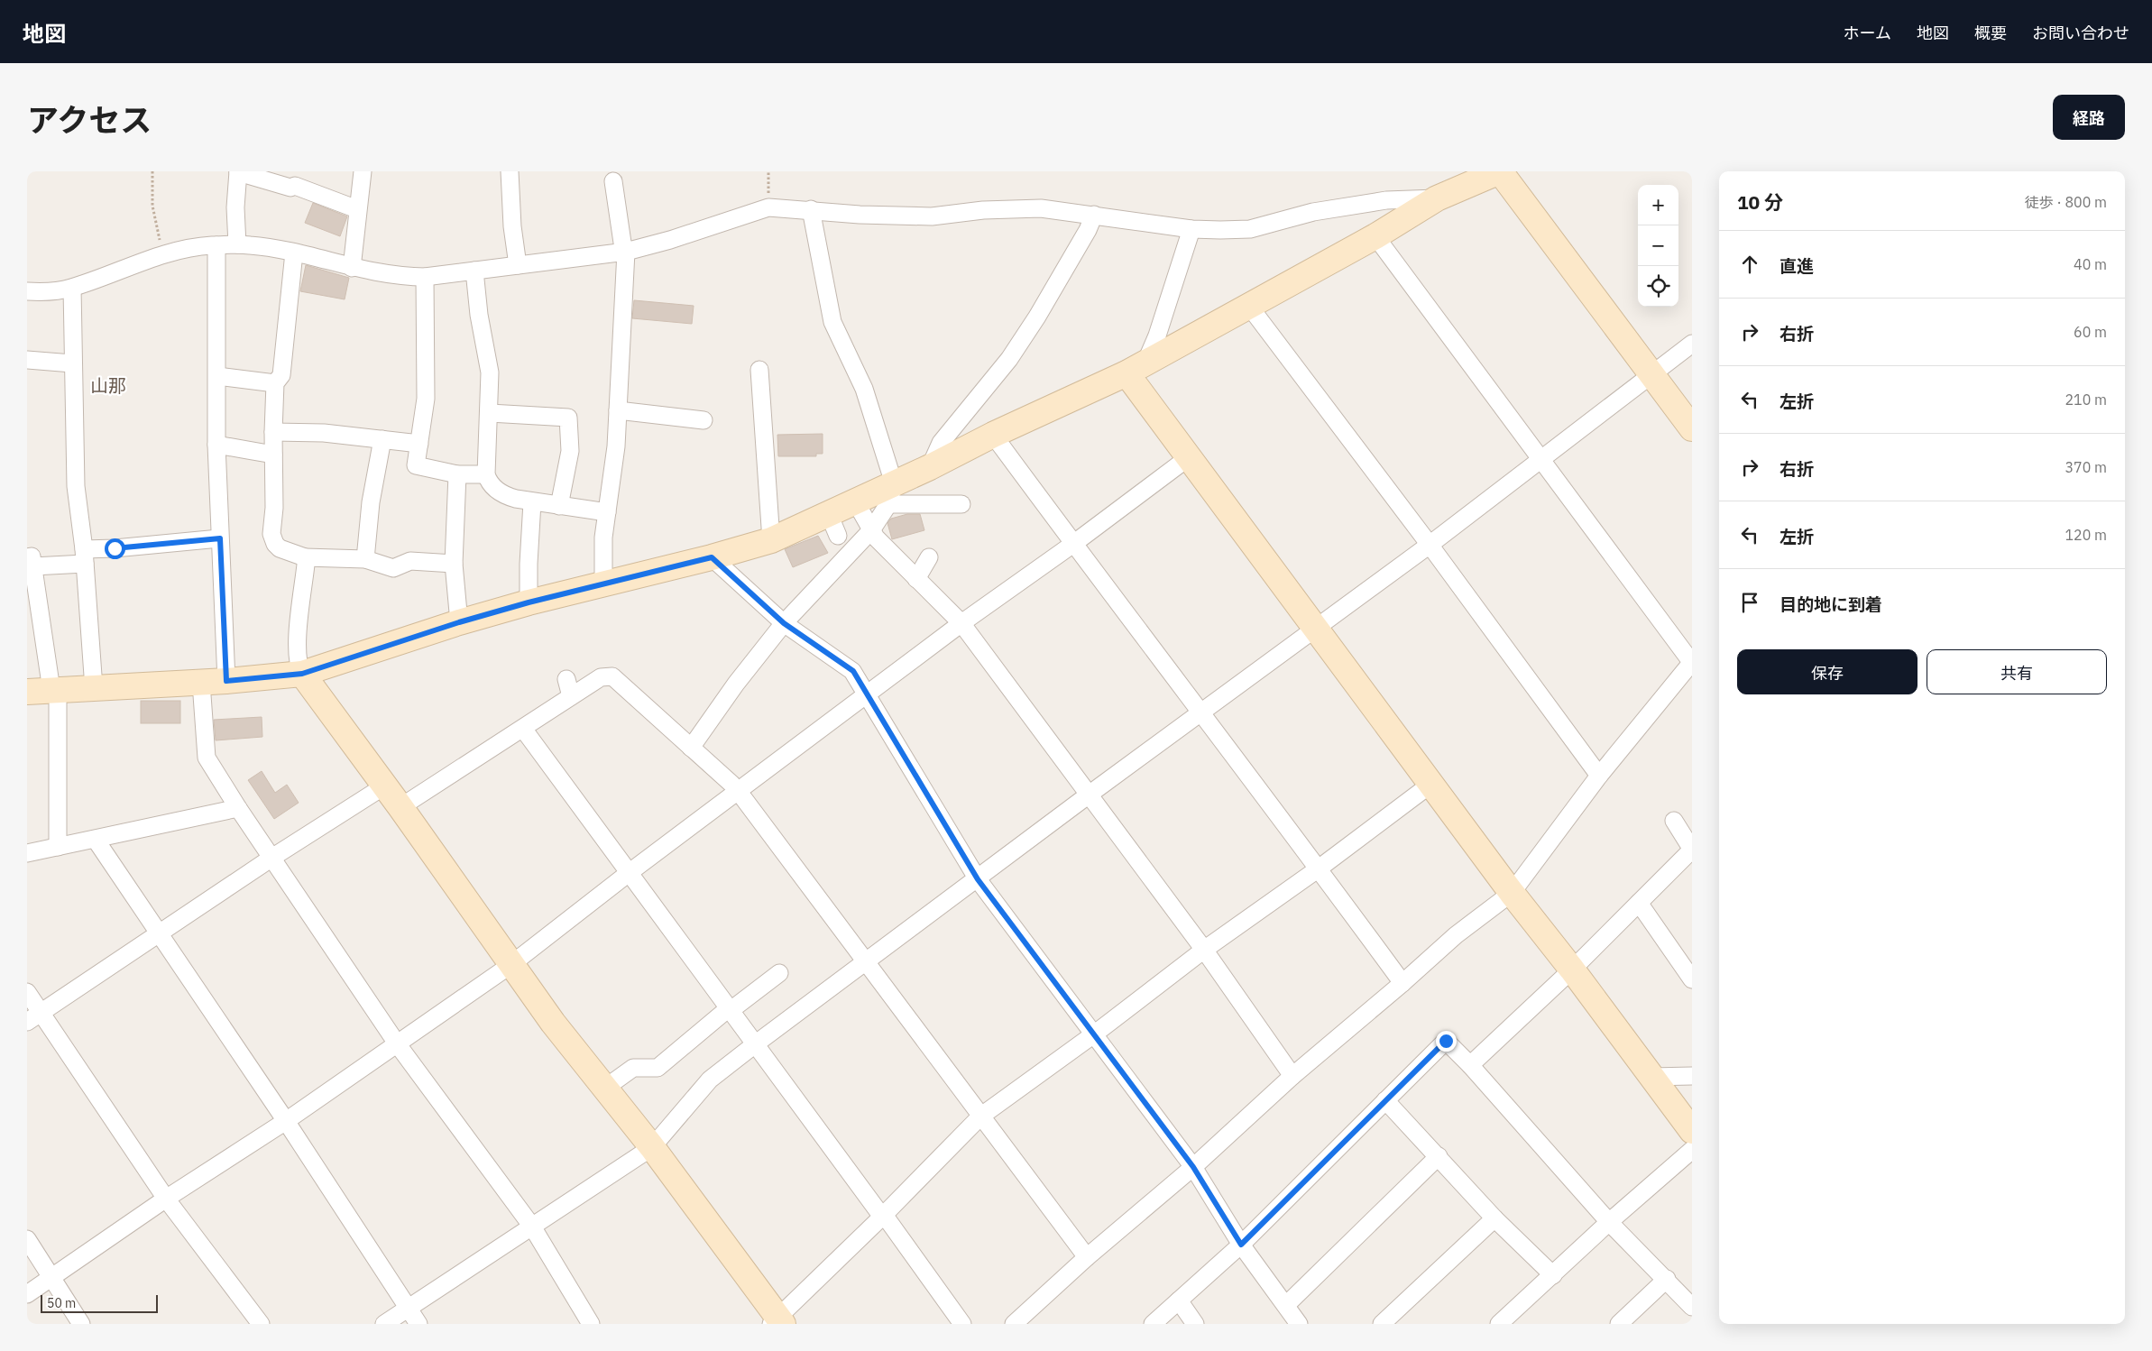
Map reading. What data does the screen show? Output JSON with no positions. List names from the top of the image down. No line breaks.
{"districts":["山那"],"scale_bar":"50 m","page":{"header":"地図","nav":["ホーム","地図","概要","お問い合わせ"],"title":"アクセス","buttons":["経路",["保存","共有"]],"heading":["10 分","徒歩 · 800 m"],"map_buttons":["+","−"],"list":[["直進","40 m"],["右折","60 m"],["左折","210 m"],["右折","370 m"],["左折","120 m"],"目的地に到着"],"scale":"50 m"}}
